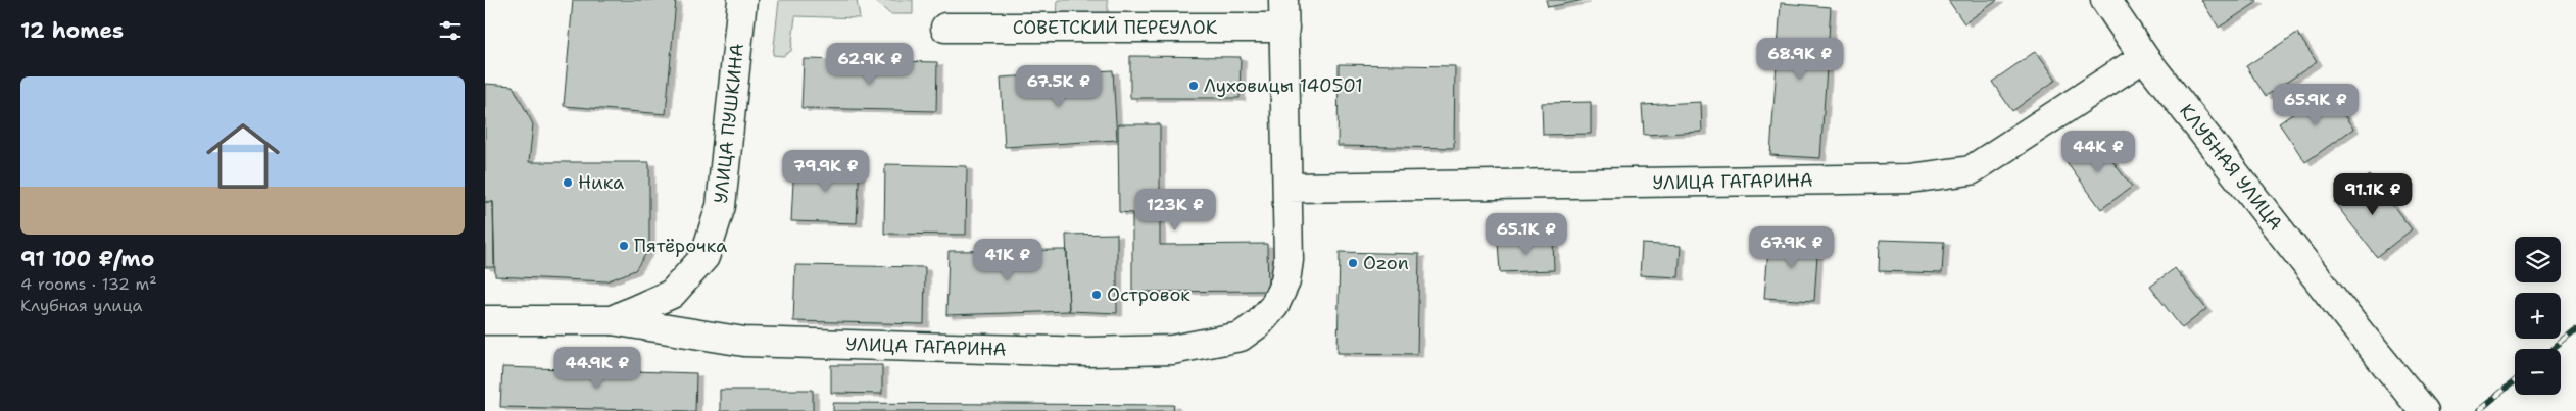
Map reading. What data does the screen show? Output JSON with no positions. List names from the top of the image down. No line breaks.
{"streets":{"street":["СОВЕТСКИЙ ПЕРЕУЛОК","УЛИЦА ПУШКИНА","КЛУБНАЯ УЛИЦА","УЛИЦА ГАГАРИНА"]},"crossings":[["УЛИЦА ПУШКИНА","УЛИЦА ГАГАРИНА"],["КЛУБНАЯ УЛИЦА","УЛИЦА ГАГАРИНА"]],"places":["Луховицы 140501","Ника","Пятёрочка","Ozon","Островок"],"page":{"heading":"12 homes","price":["68.9K ₽","62.9K ₽","67.5K ₽","65.9K ₽","44K ₽","79.9K ₽","91.1K ₽","123K ₽","65.1K ₽","67.9K ₽","41K ₽","44.9K ₽"],"list":[{"name":"91 100 ₽/mo","note":"4 rooms · 132 m² · Клубная улица"}],"map_buttons":["+","−"]}}
